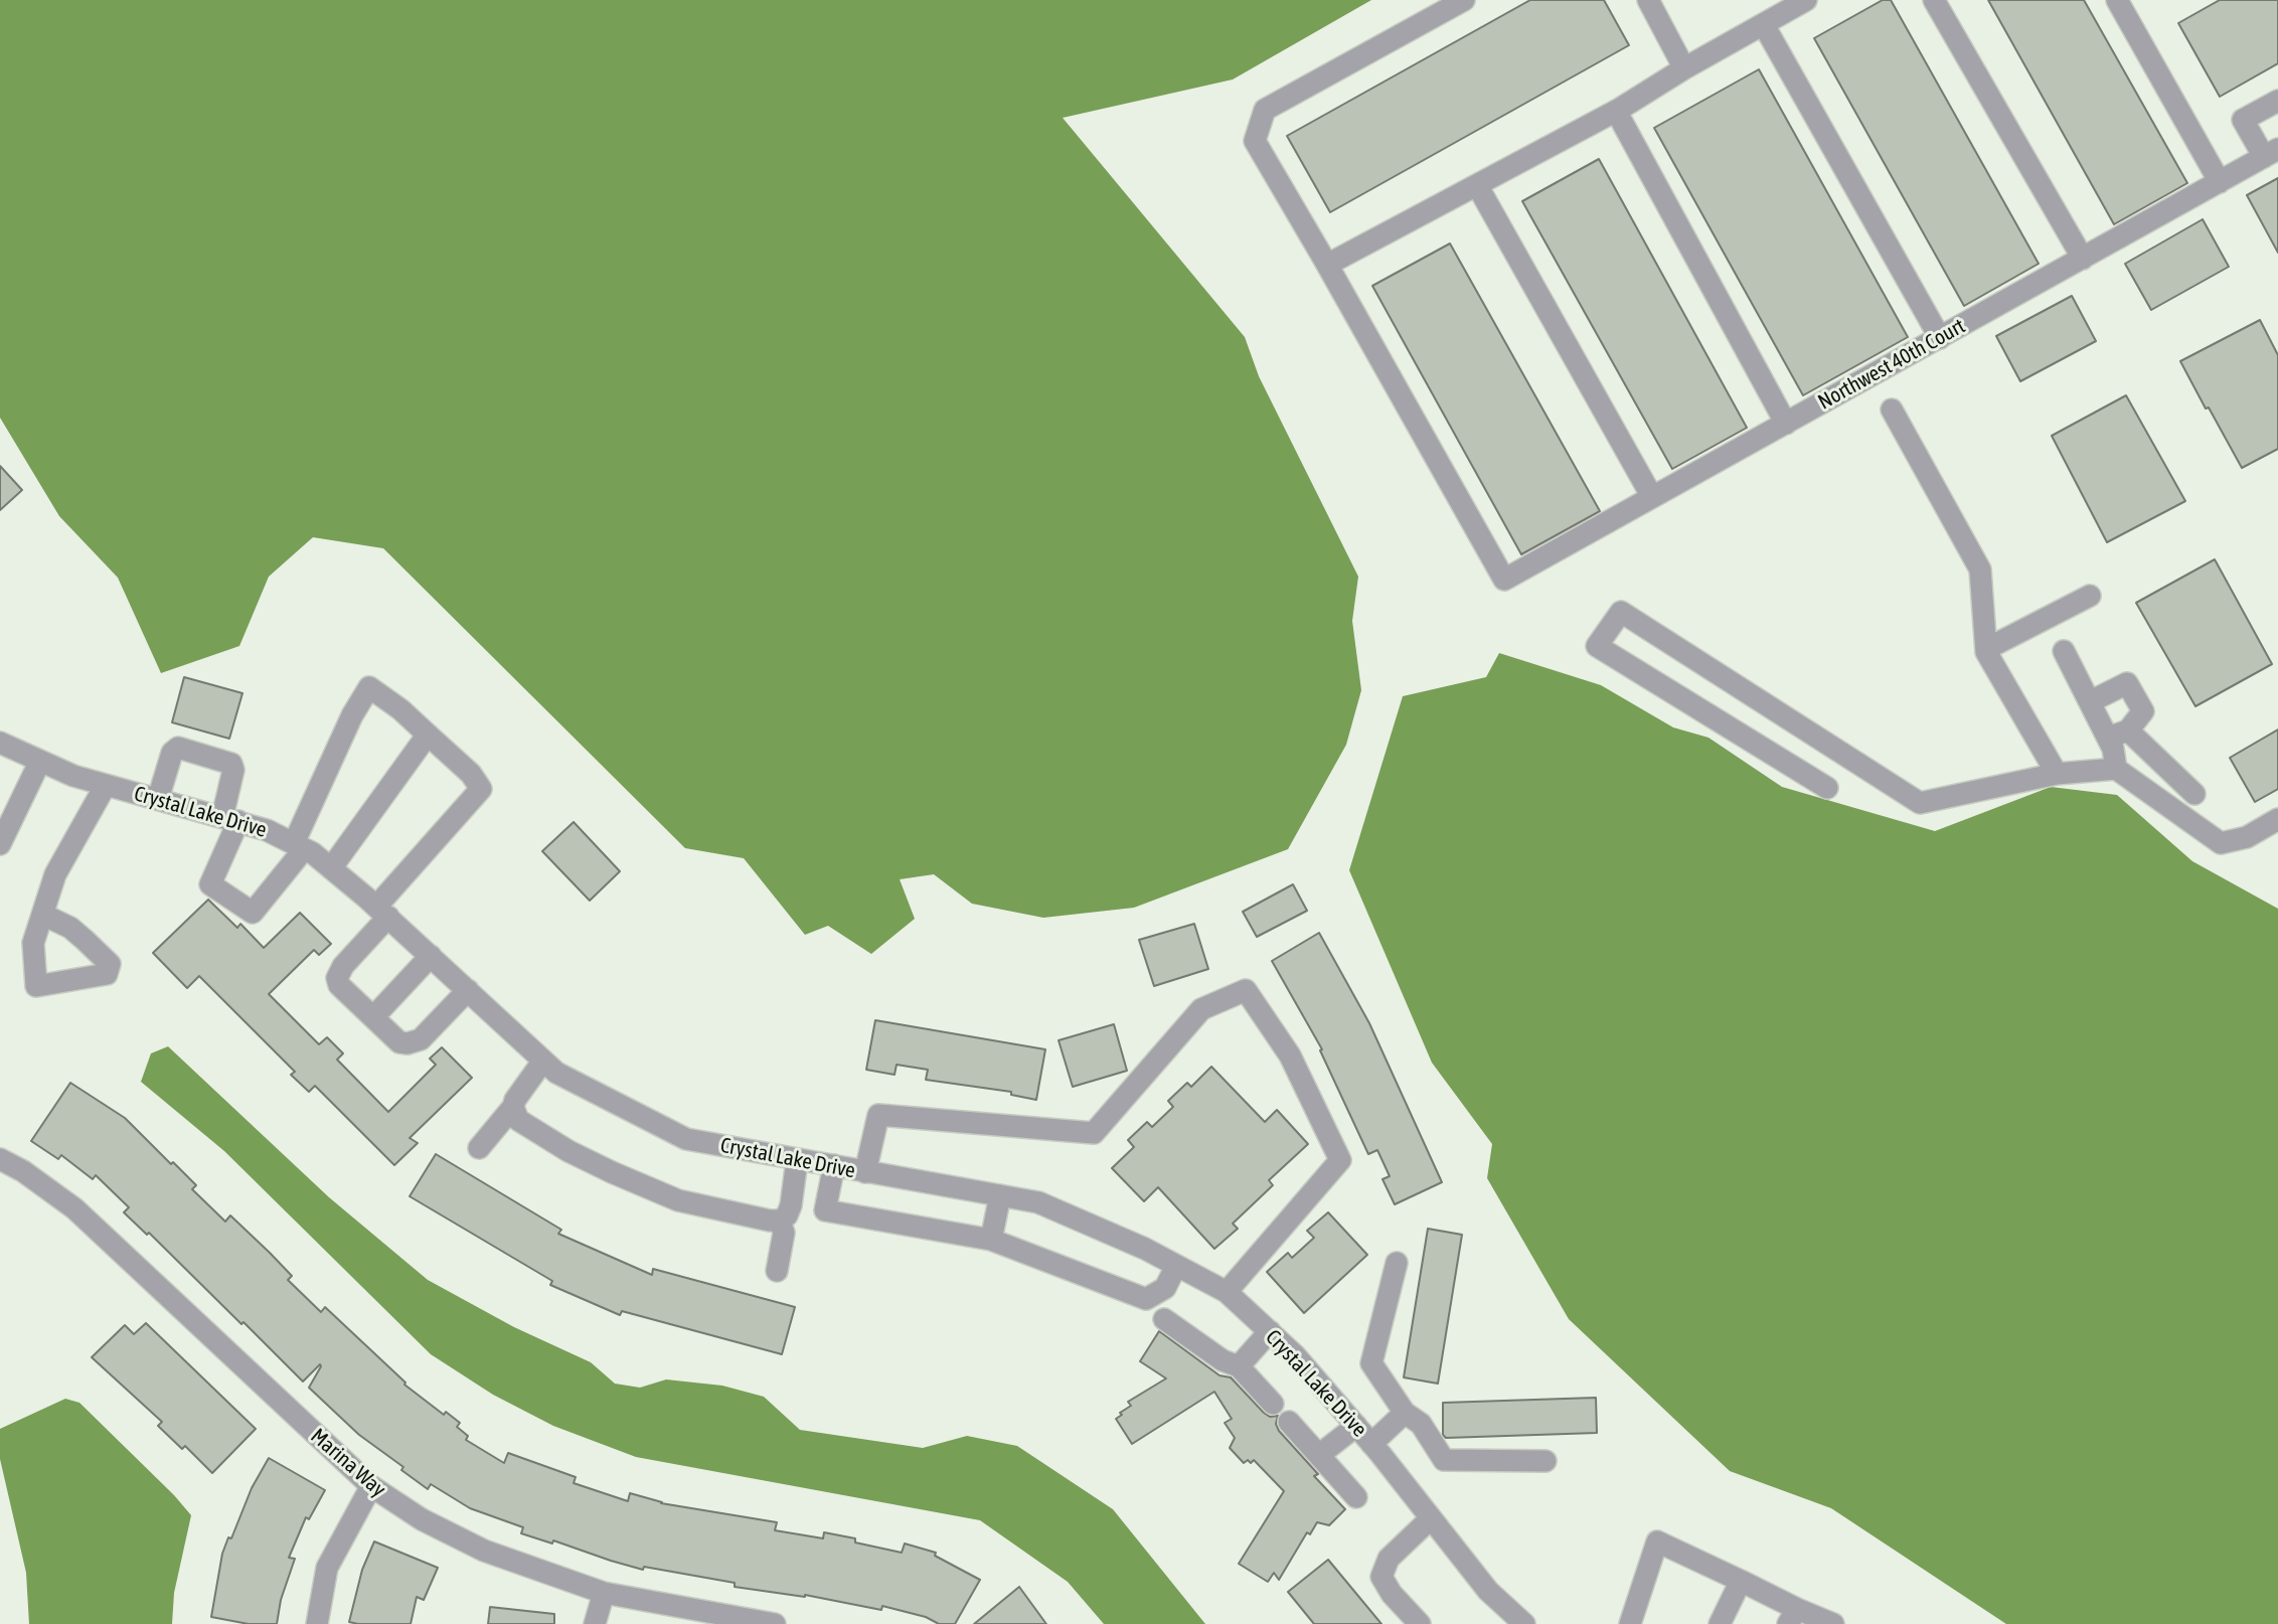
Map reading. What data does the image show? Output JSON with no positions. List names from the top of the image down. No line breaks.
{"streets":{"street":["Northwest 40th Court","Crystal Lake Drive","Marina Way"]}}
